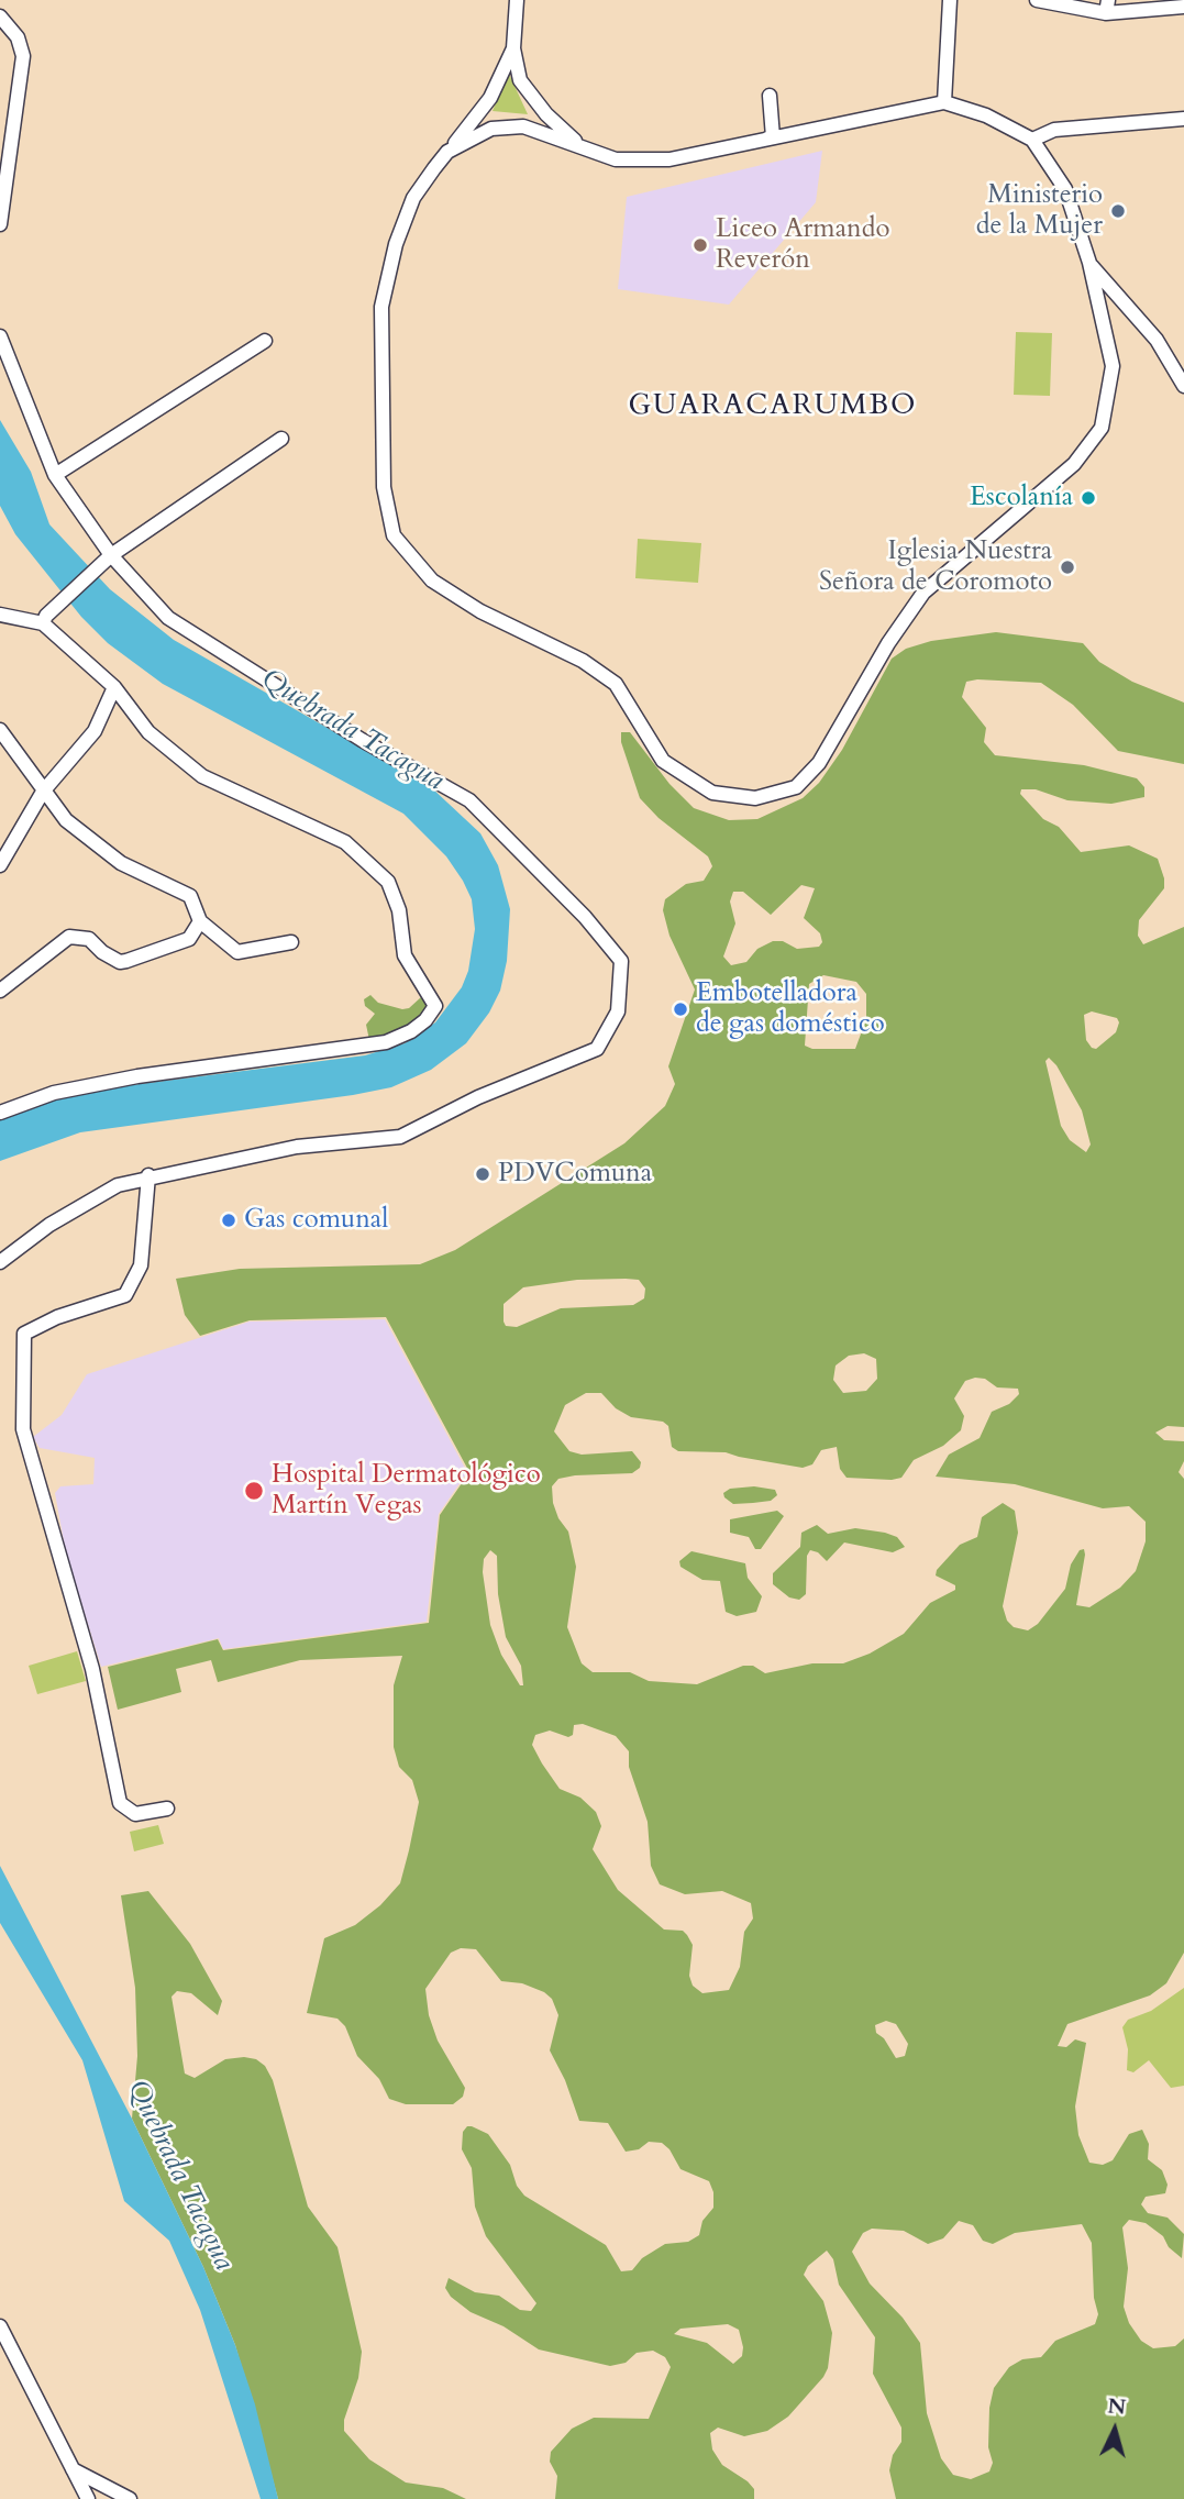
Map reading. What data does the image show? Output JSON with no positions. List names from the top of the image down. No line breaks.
{"districts":["GUARACARUMBO"],"water":["Quebrada Tacagua"],"places":["Ministerio de la Mujer","Liceo Armando Reverón","Escolanía","Iglesia Nuestra Señora de Coromoto","Embotelladora de gas doméstico","PDVComuna","Gas comunal","Hospital Dermatológico Martín Vegas"],"north":"top"}
